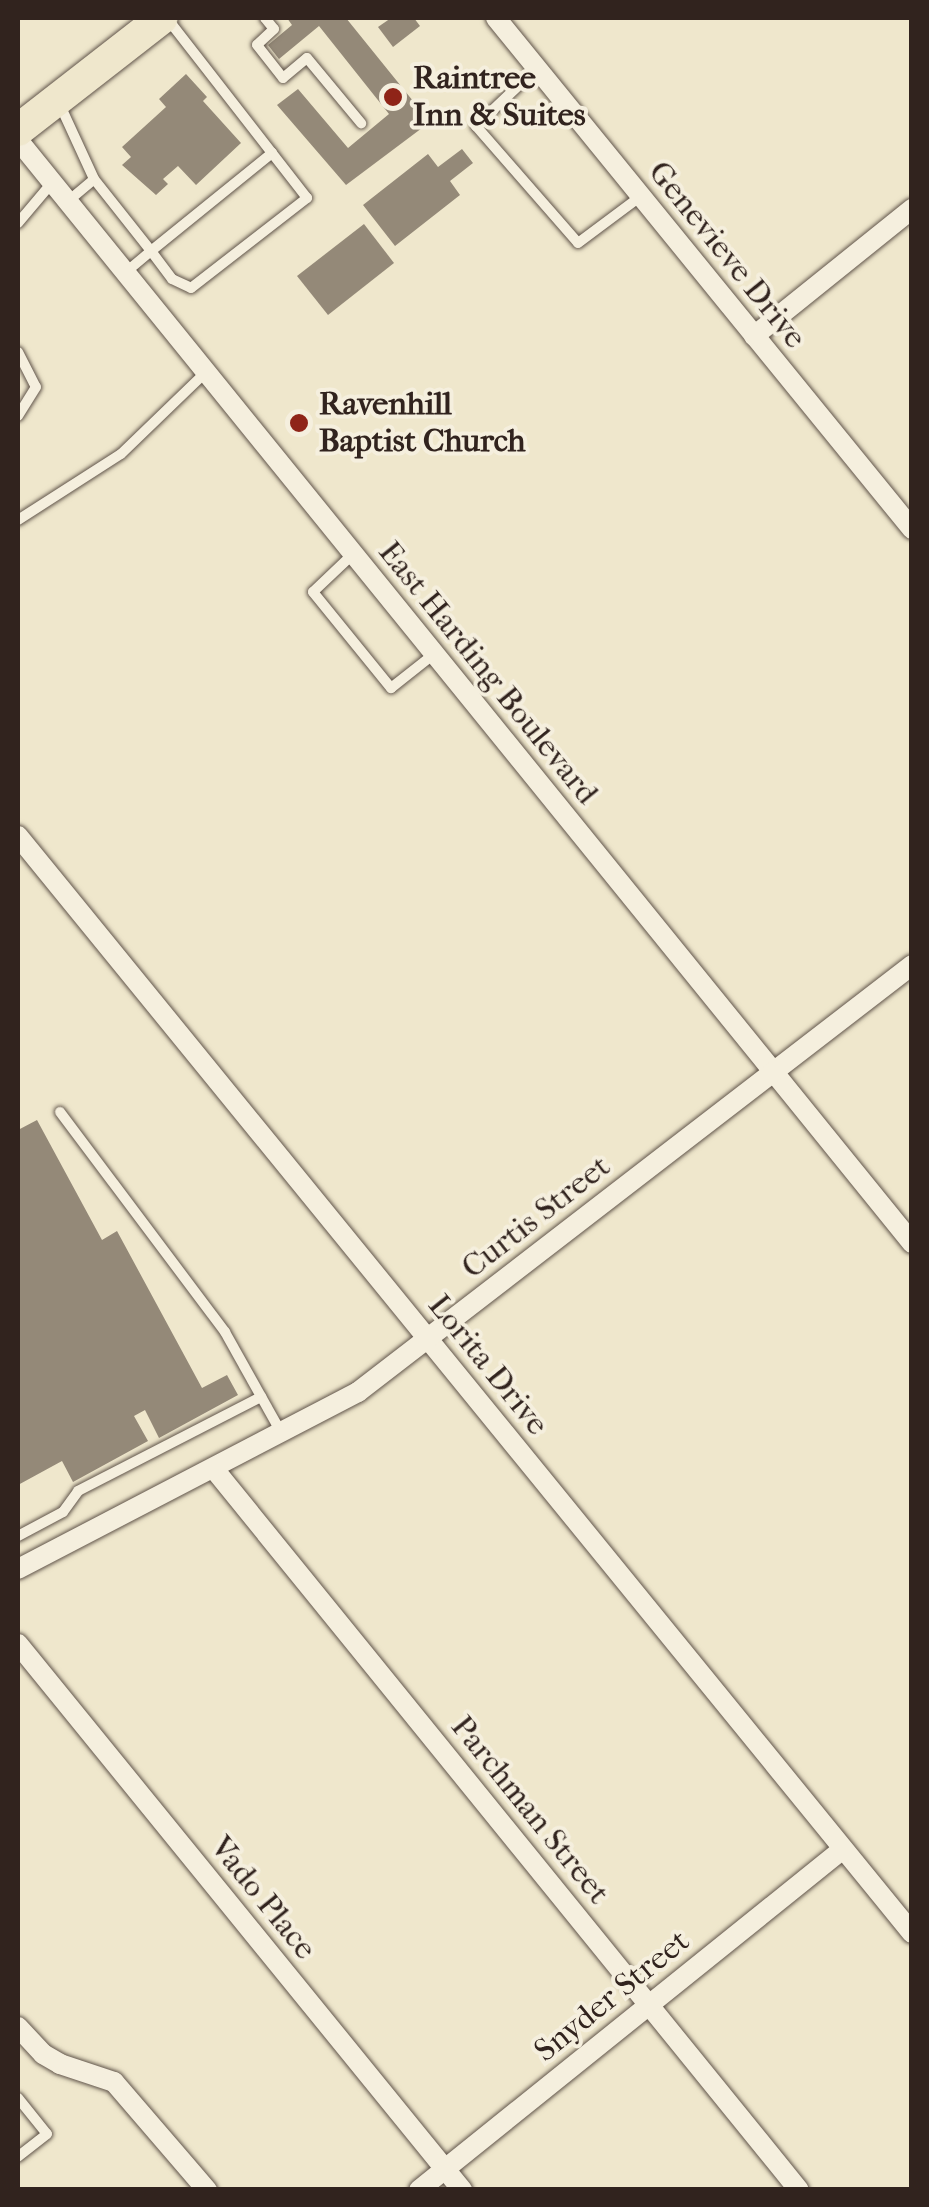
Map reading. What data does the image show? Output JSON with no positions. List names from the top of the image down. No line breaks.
{"streets":{"street":["Genevieve Drive","East Harding Boulevard","Curtis Street","Lorita Drive","Parchman Street","Vado Place","Snyder Street"]},"crossings":[["East Harding Boulevard","Curtis Street"],["Curtis Street","Lorita Drive"],["Curtis Street","Parchman Street"],["Lorita Drive","Snyder Street"],["Parchman Street","Snyder Street"],["Vado Place","Snyder Street"]],"places":["Raintree Inn & Suites","Ravenhill Baptist Church"]}
